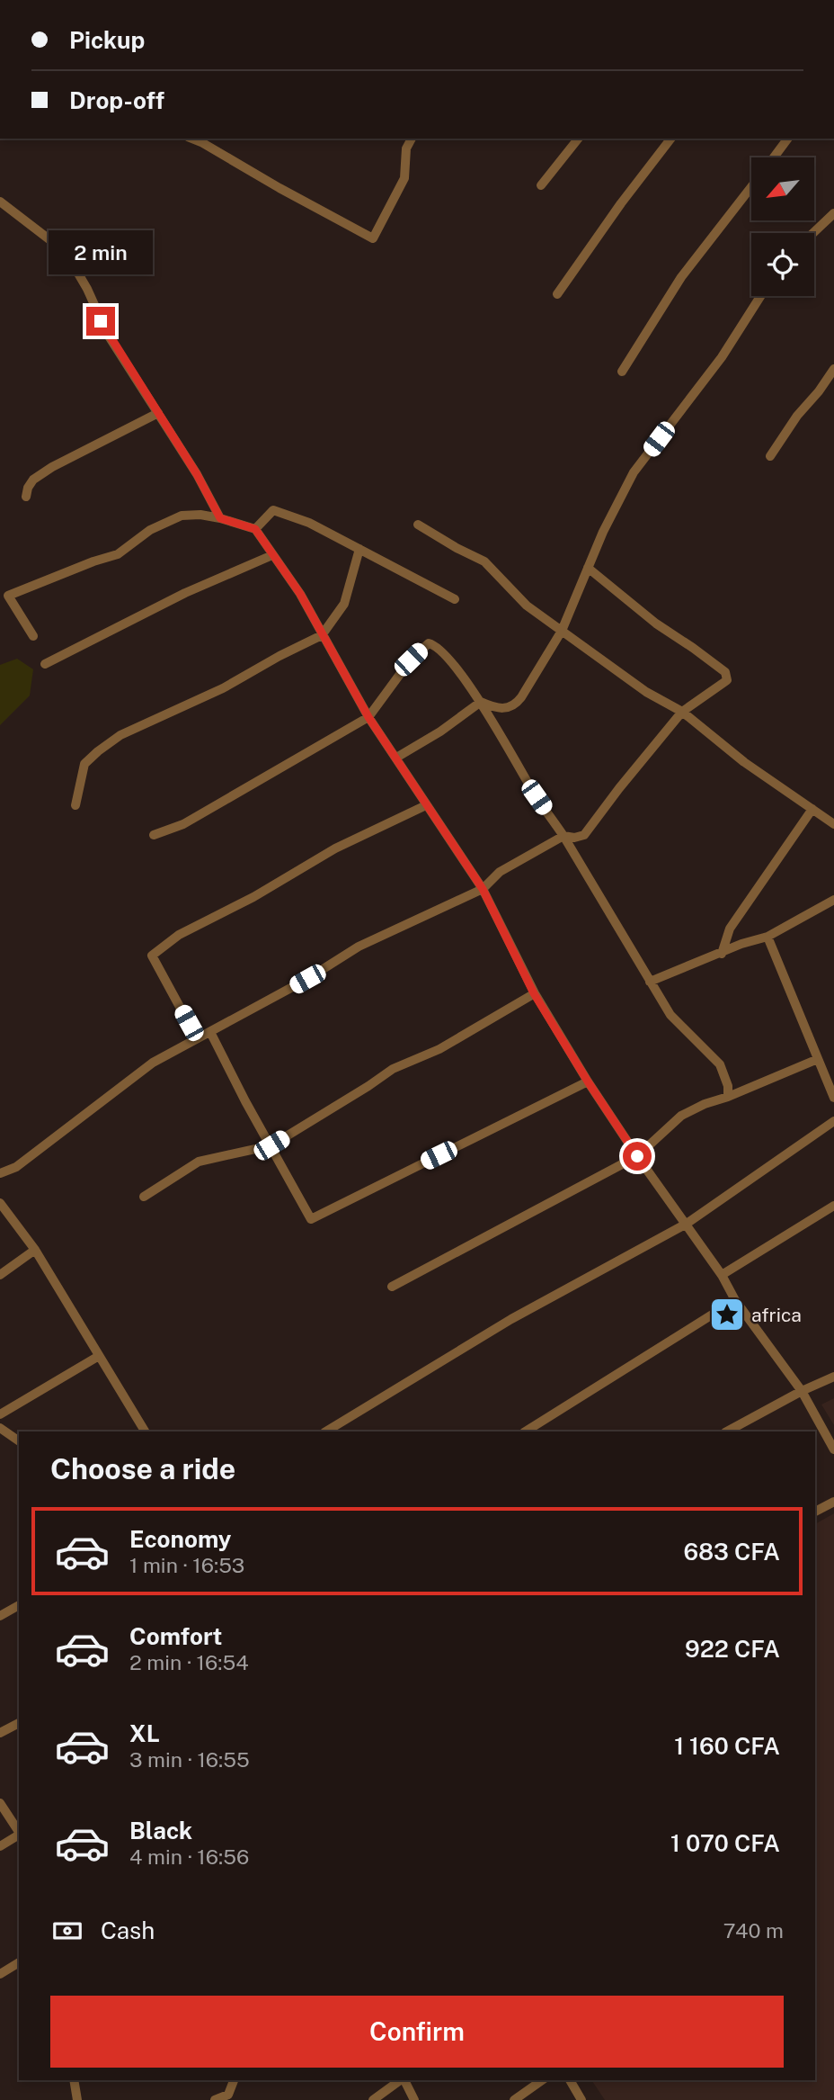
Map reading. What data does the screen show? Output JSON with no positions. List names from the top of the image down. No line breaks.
{"places":{"place":["africa"]},"north":"bottom left","page":{"banner":["Pickup","Drop-off"],"bubble":"2 min","heading":"Choose a ride","list":[{"name":"Economy","note":"1 min · 16:53","value":"683 CFA"},{"name":"Comfort","note":"2 min · 16:54","value":"922 CFA"},{"name":"XL","note":"3 min · 16:55","value":"1 160 CFA"},{"name":"Black","note":"4 min · 16:56","value":"1 070 CFA"}],"pay":["Cash","740 m"],"buttons":"Confirm"}}
